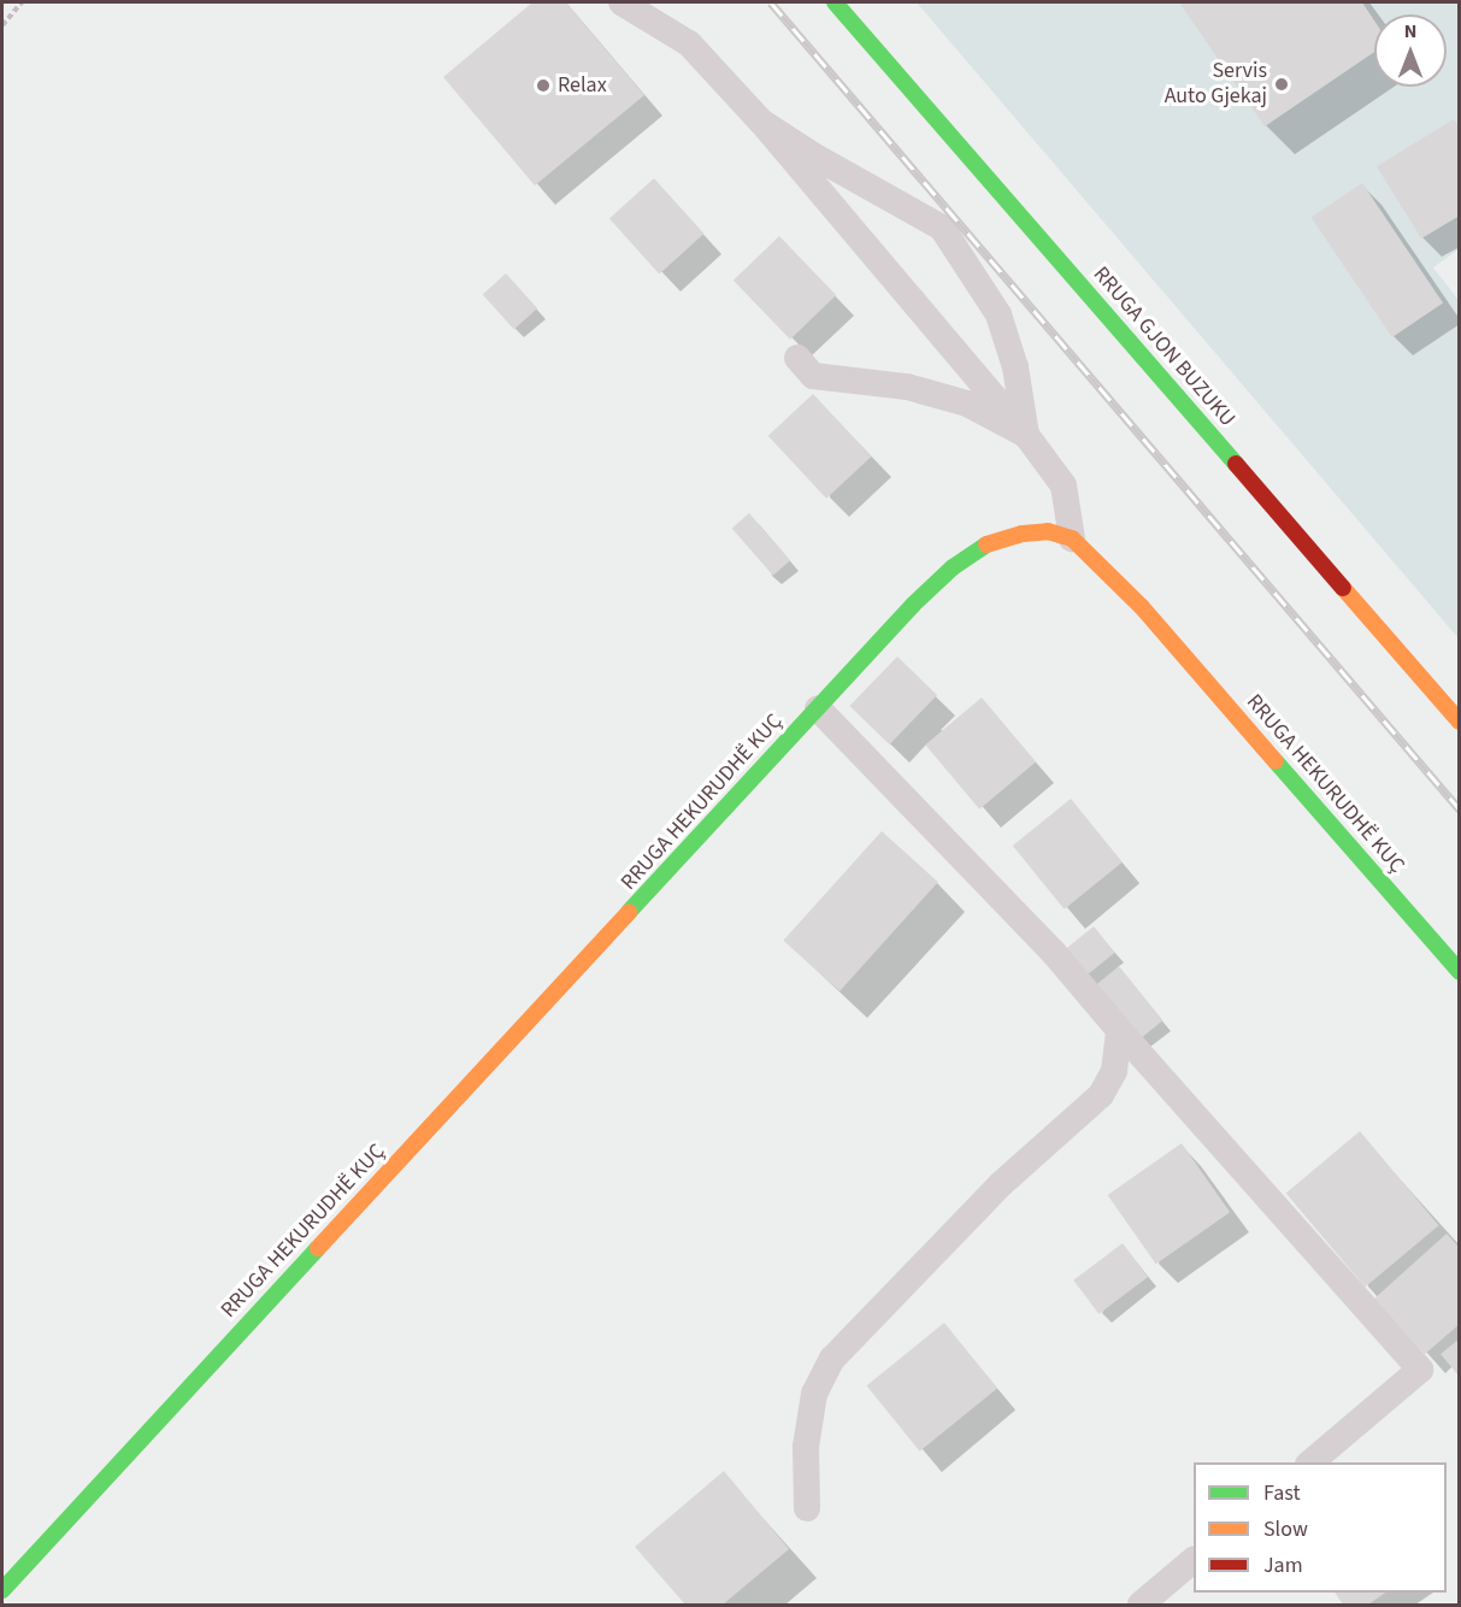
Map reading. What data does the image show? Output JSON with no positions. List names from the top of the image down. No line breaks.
{"streets":{"street":["RRUGA GJON BUZUKU","RRUGA HEKURUDHË KUÇ"]},"places":["Servis Auto Gjekaj","Relax"],"legend":["Fast","Slow","Jam"],"north":"top"}
